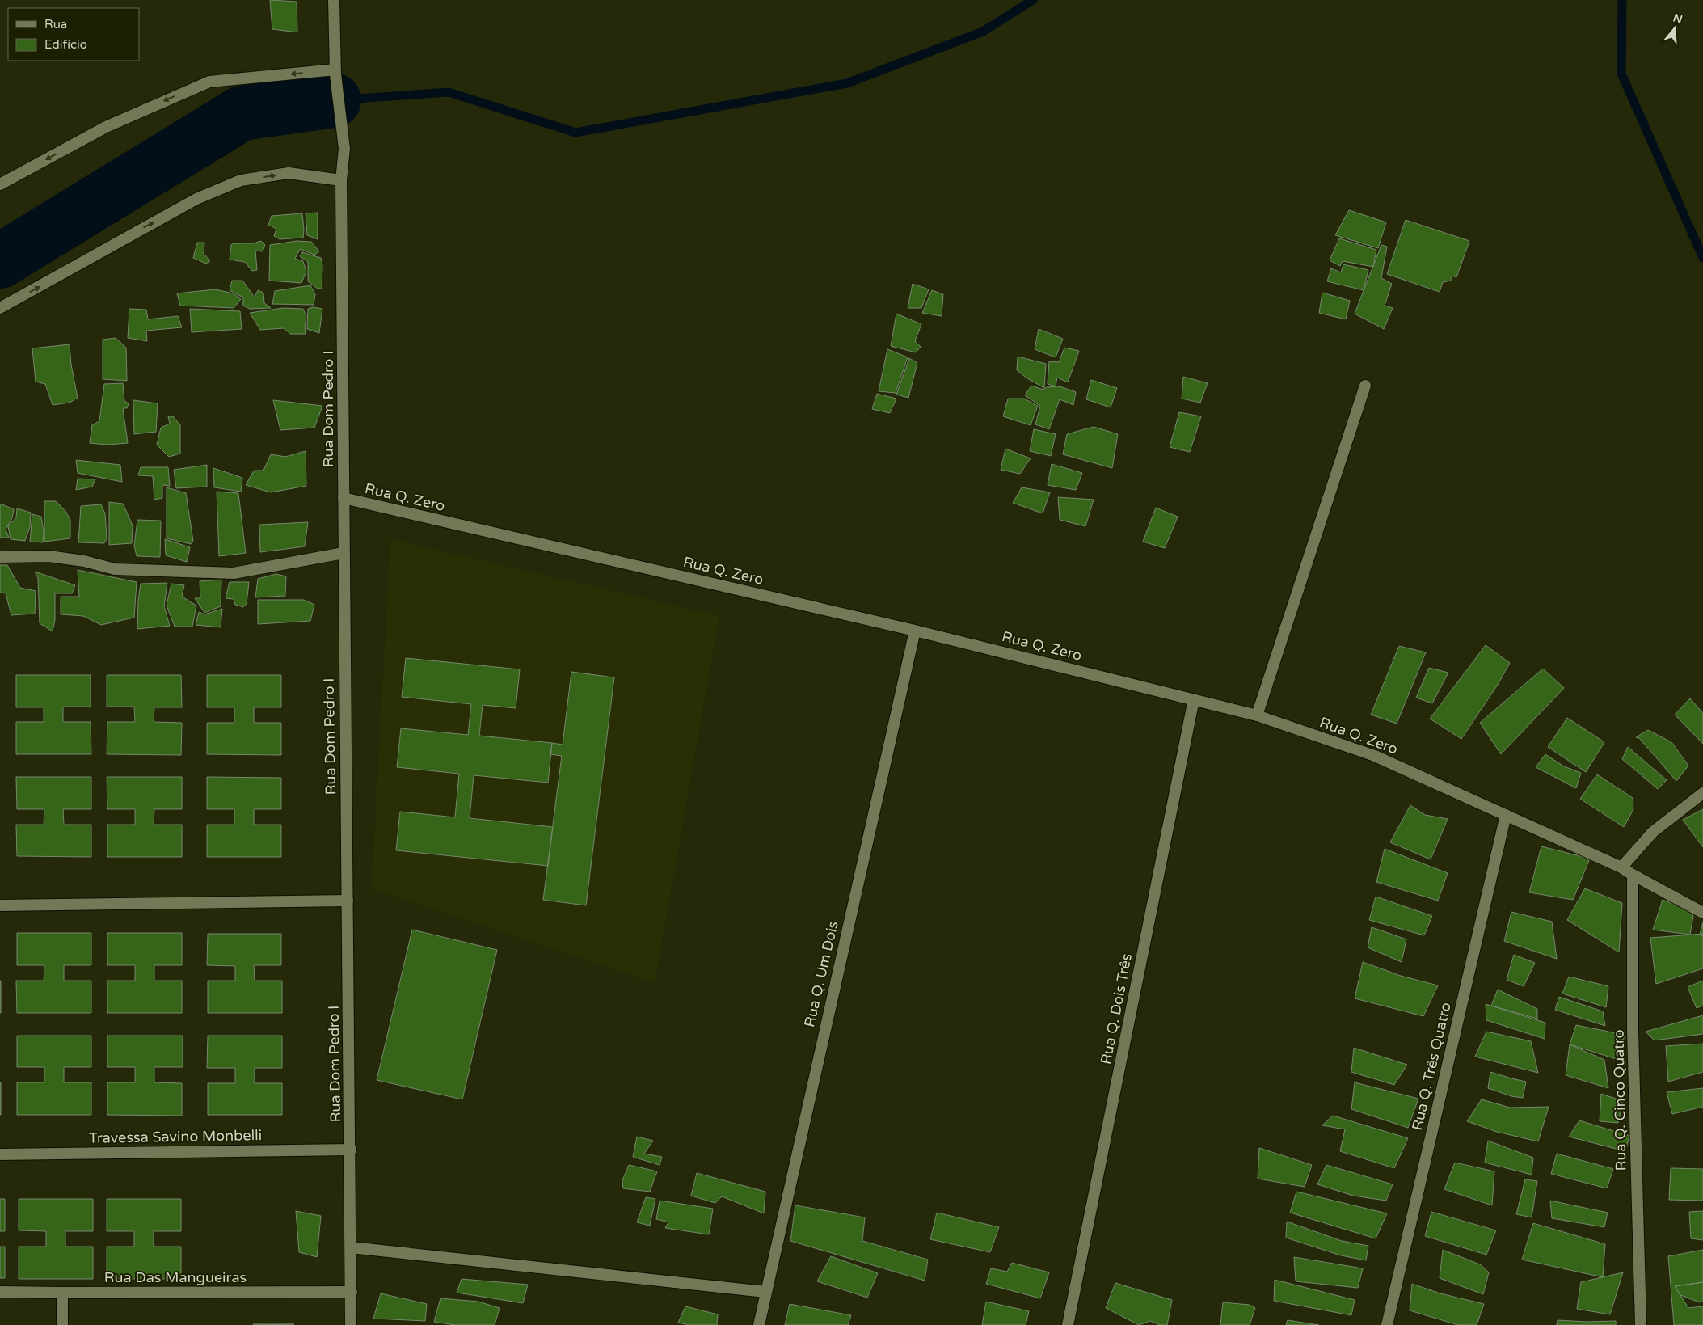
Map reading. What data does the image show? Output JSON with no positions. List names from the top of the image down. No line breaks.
{"streets":{"street":["Rua Dom Pedro I","Rua Q. Zero","Rua Q. Um Dois","Rua Q. Dois Três","Rua Q. Três Quatro","Rua Q. Cinco Quatro","Travessa Savino Monbelli","Rua Das Mangueiras"]},"crossings":[["Rua Dom Pedro I","Rua Q. Zero"],["Rua Dom Pedro I","Travessa Savino Monbelli"],["Rua Dom Pedro I","Rua Das Mangueiras"],["Rua Q. Zero","Rua Q. Um Dois"],["Rua Q. Zero","Rua Q. Dois Três"],["Rua Q. Zero","Rua Q. Três Quatro"],["Rua Q. Zero","Rua Q. Cinco Quatro"]],"legend":["Rua","Edifício"],"north":"top"}
